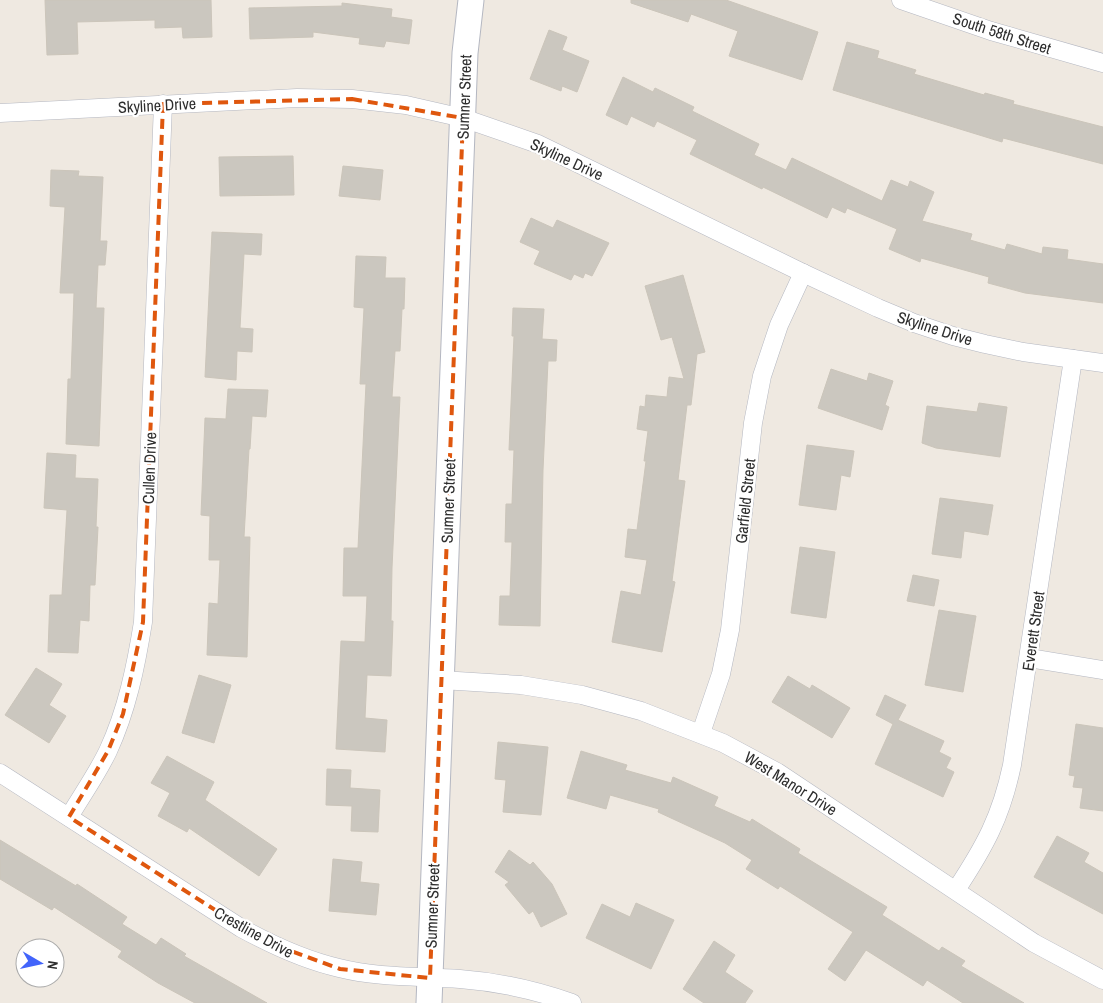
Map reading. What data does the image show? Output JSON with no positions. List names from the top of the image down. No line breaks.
{"streets":{"street":["South 58th Street","Sumner Street","Skyline Drive","Cullen Drive","Garfield Street","Everett Street","West Manor Drive","Crestline Drive"]},"crossings":[["Sumner Street","Skyline Drive"],["Sumner Street","West Manor Drive"],["Sumner Street","Crestline Drive"],["Skyline Drive","Cullen Drive"],["Skyline Drive","Garfield Street"],["Skyline Drive","Everett Street"],["Cullen Drive","Crestline Drive"],["Garfield Street","West Manor Drive"],["Everett Street","West Manor Drive"]],"north":"right"}
